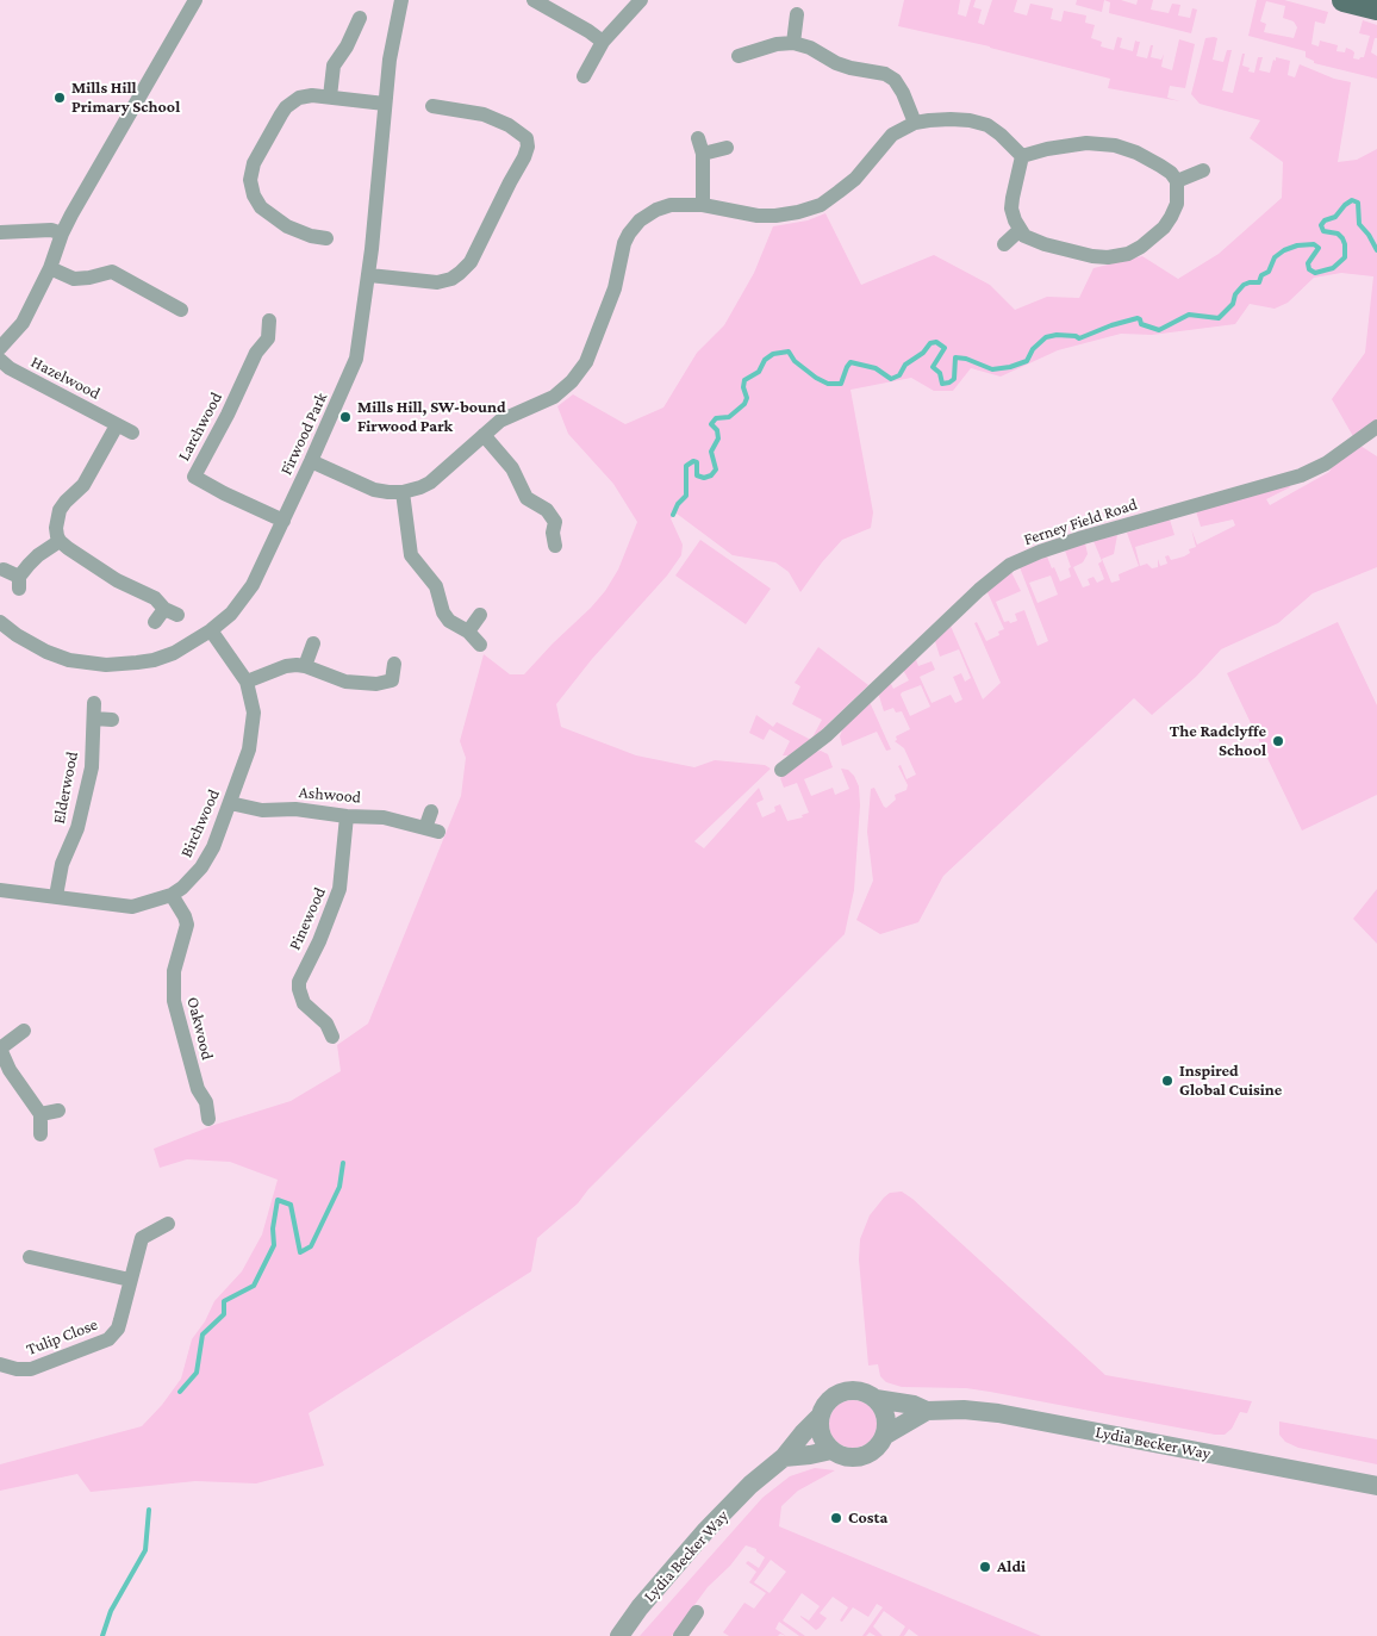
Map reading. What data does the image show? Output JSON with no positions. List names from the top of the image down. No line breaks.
{"streets":{"street":["Hazelwood","Larchwood","Firwood Park","Ferney Field Road","Elderwood","Ashwood","Birchwood","Pinewood","Oakwood","Tulip Close","Lydia Becker Way"]},"crossings":[["Larchwood","Firwood Park"],["Firwood Park","Birchwood"],["Elderwood","Birchwood"],["Ashwood","Birchwood"],["Ashwood","Pinewood"],["Birchwood","Oakwood"]],"places":["Mills Hill Primary School","Mills Hill, SW-bound Firwood Park","The Radclyffe School","Inspired Global Cuisine","Costa","Aldi"]}
